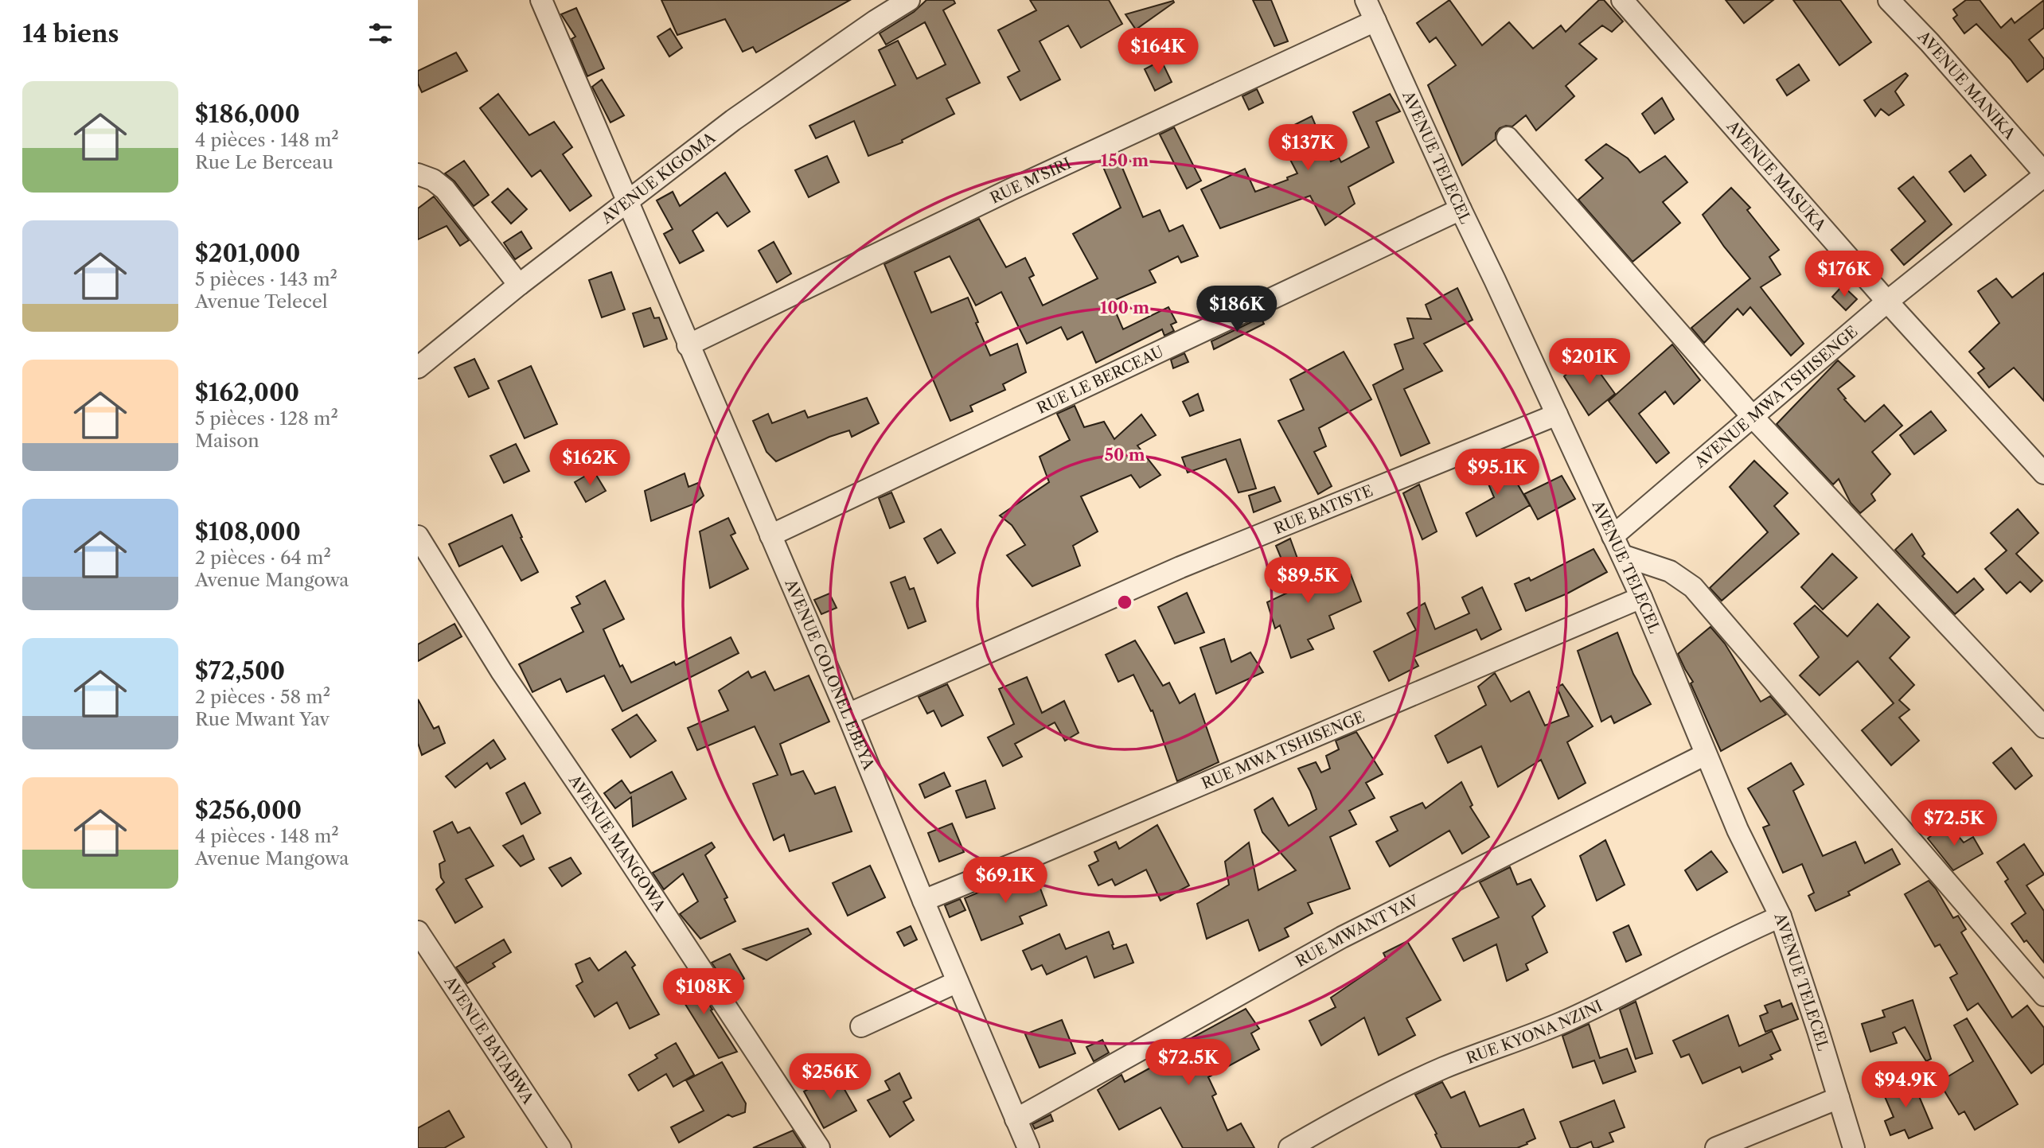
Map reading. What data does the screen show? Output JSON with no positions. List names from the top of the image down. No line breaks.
{"streets":{"street":["AVENUE MANIKA","AVENUE TELECEL","AVENUE MASUKA","AVENUE KIGOMA","RUE M'SIRI","RUE LE BERCEAU","AVENUE MWA TSHISENGE","RUE BATISTE","AVENUE COLONEL EBEYA","RUE MWA TSHISENGE","AVENUE MANGOWA","RUE MWANT YAV","RUE KYONA NZINI","AVENUE BATABWA"]},"crossings":[["AVENUE MANIKA","AVENUE MWA TSHISENGE"],["AVENUE TELECEL","RUE M'SIRI"],["AVENUE TELECEL","RUE LE BERCEAU"],["AVENUE TELECEL","AVENUE MWA TSHISENGE"],["AVENUE TELECEL","RUE BATISTE"],["AVENUE TELECEL","RUE MWA TSHISENGE"],["AVENUE TELECEL","RUE MWANT YAV"],["AVENUE TELECEL","RUE KYONA NZINI"],["AVENUE MASUKA","AVENUE MWA TSHISENGE"],["AVENUE KIGOMA","AVENUE COLONEL EBEYA"],["RUE M'SIRI","AVENUE COLONEL EBEYA"],["RUE LE BERCEAU","AVENUE COLONEL EBEYA"],["RUE BATISTE","AVENUE COLONEL EBEYA"],["AVENUE COLONEL EBEYA","RUE MWA TSHISENGE"],["AVENUE COLONEL EBEYA","RUE MWANT YAV"]],"page":{"heading":"14 biens","price":["$164K","$137K","$176K","$186K","$201K","$162K","$95.1K","$89.5K","$72.5K","$69.1K","$108K","$72.5K","$256K","$94.9K"],"list":[{"name":"$186,000","note":"4 pièces · 148 m² · Rue Le Berceau"},{"name":"$201,000","note":"5 pièces · 143 m² · Avenue Telecel"},{"name":"$162,000","note":"5 pièces · 128 m² · Maison"},{"name":"$108,000","note":"2 pièces · 64 m² · Avenue Mangowa"},{"name":"$72,500","note":"2 pièces · 58 m² · Rue Mwant Yav"},{"name":"$256,000","note":"4 pièces · 148 m² · Avenue Mangowa"}]},"rings":["150 m","100 m","50 m"]}
